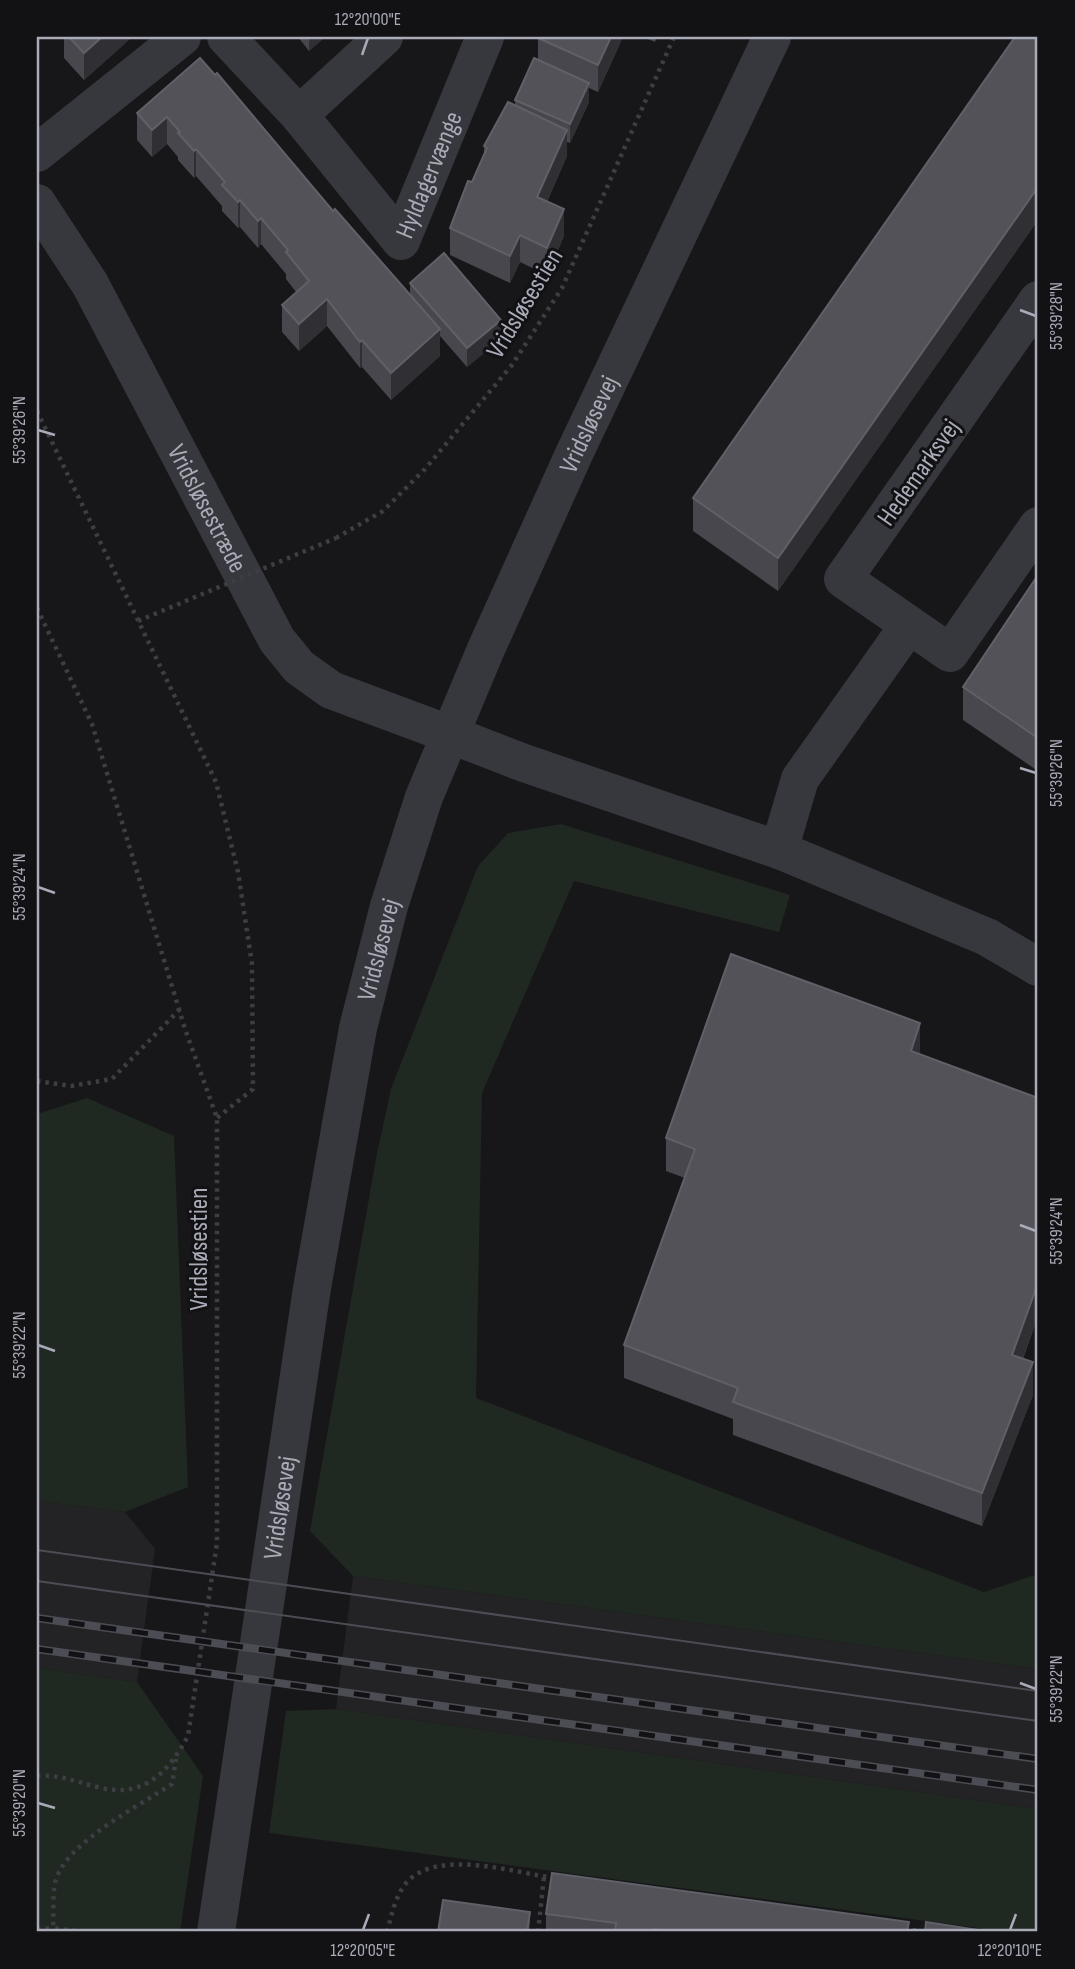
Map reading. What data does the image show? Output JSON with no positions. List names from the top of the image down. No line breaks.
{"streets":{"street":["Hyldagervænge","Vridsløsevej","Hedemarksvej","Vridsløsestræde"],"path":["Vridsløsestien"]},"crossings":[["Vridsløsevej","Vridsløsestræde"]],"coordinates":["12°20'00\"E","55°39'28\"N","55°39'26\"N","55°39'24\"N","55°39'22\"N","55°39'20\"N","12°20'05\"E","12°20'10\"E"]}
